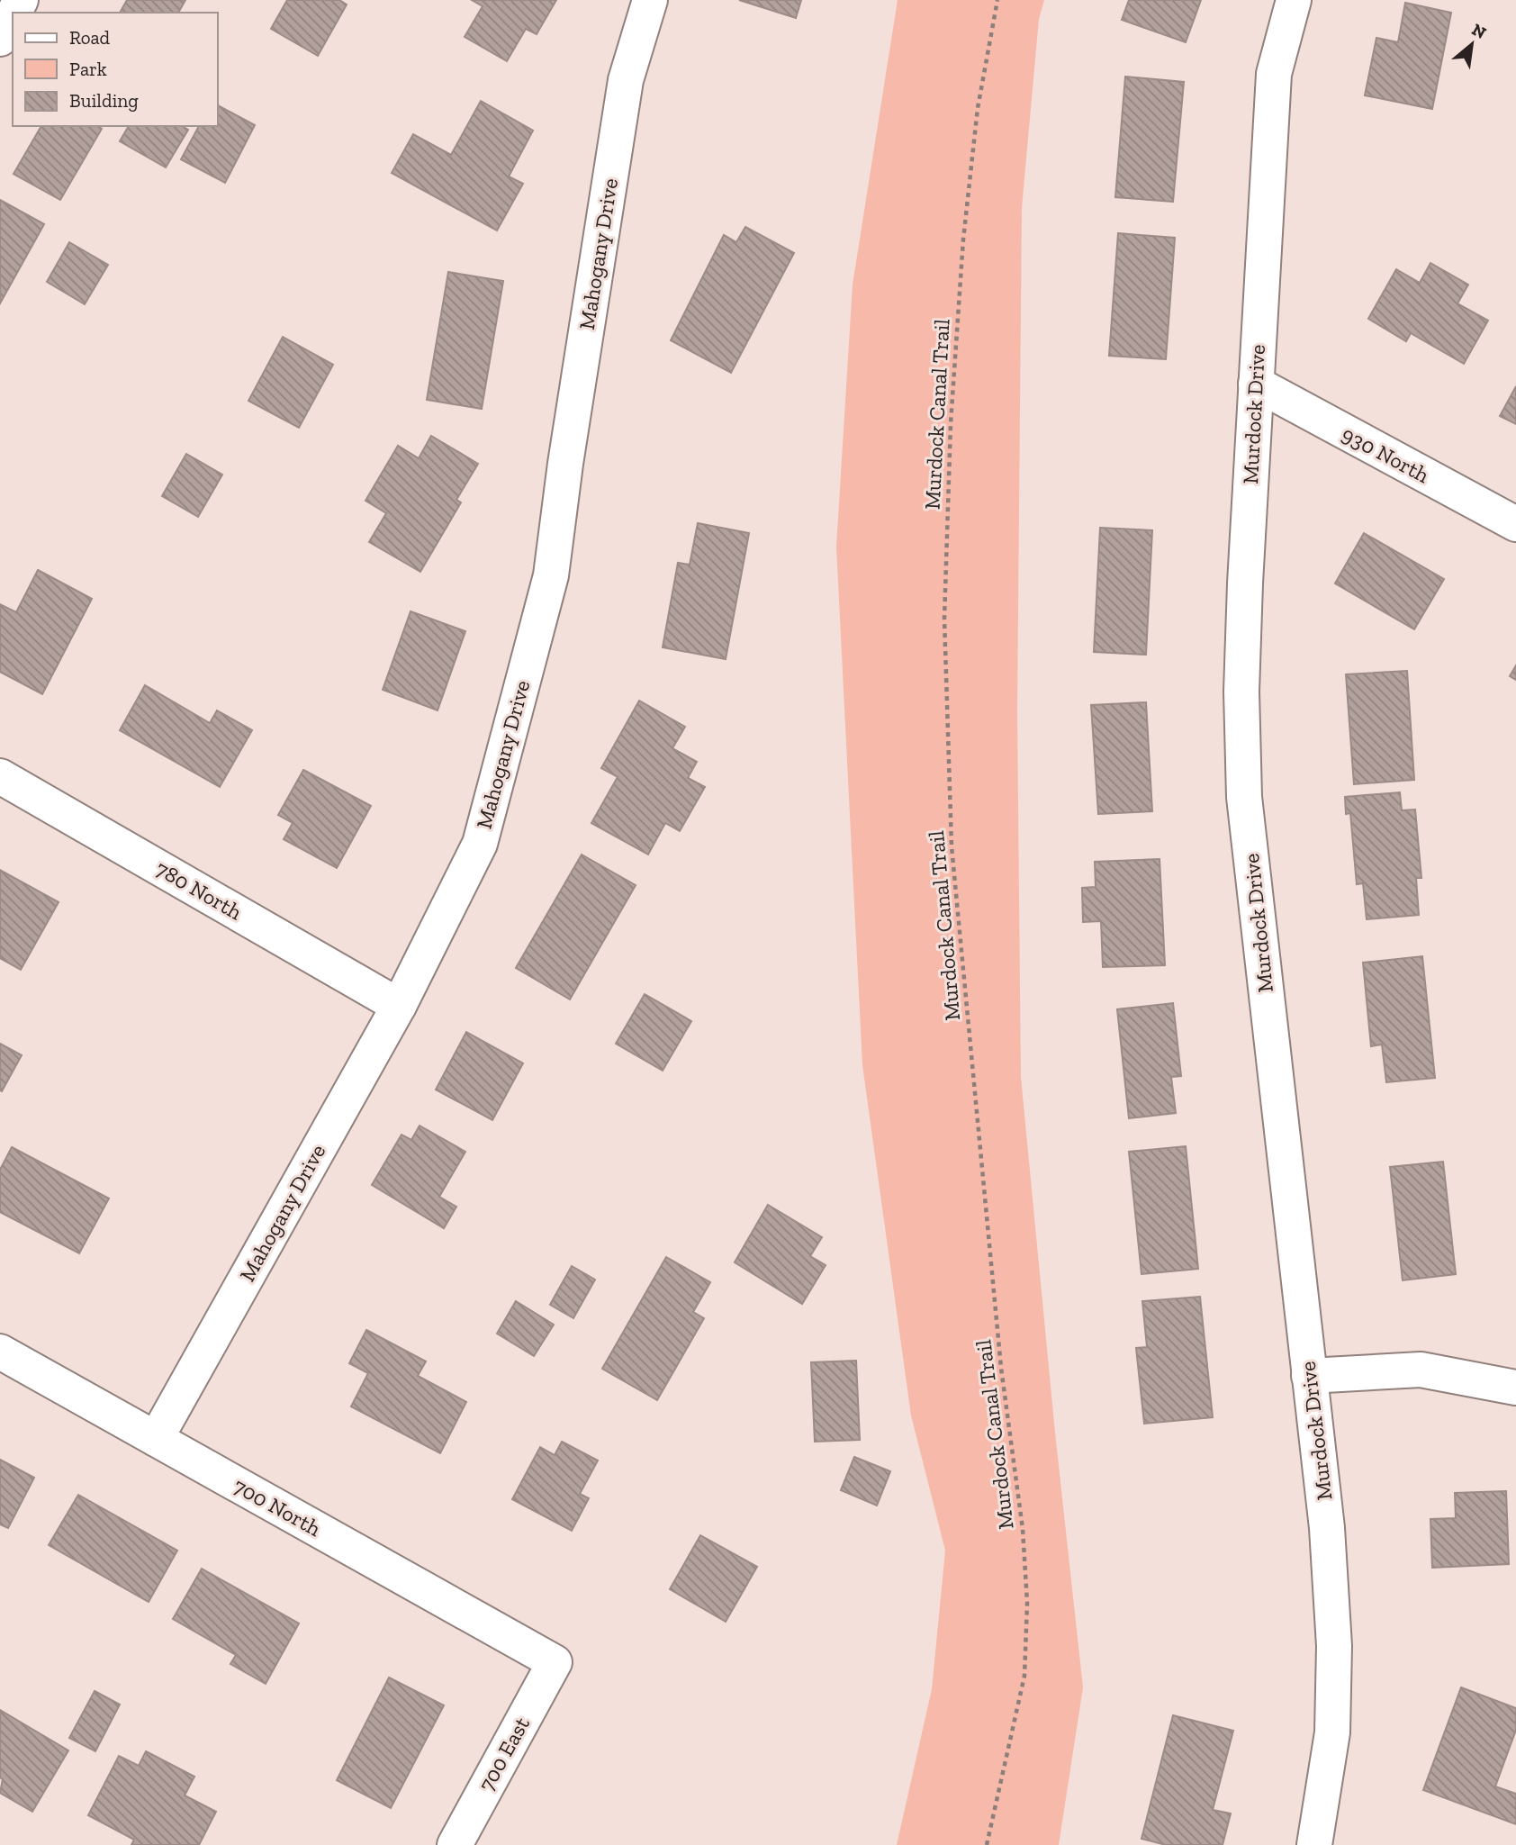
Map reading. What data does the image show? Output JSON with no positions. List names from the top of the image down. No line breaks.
{"streets":{"street":["Mahogany Drive","Murdock Drive","930 North","780 North","700 North","700 East"],"path":["Murdock Canal Trail"]},"crossings":[["Mahogany Drive","780 North"],["Mahogany Drive","700 North"],["Murdock Drive","930 North"],["700 North","700 East"]],"legend":["Road","Park","Building"],"north":"top right"}
